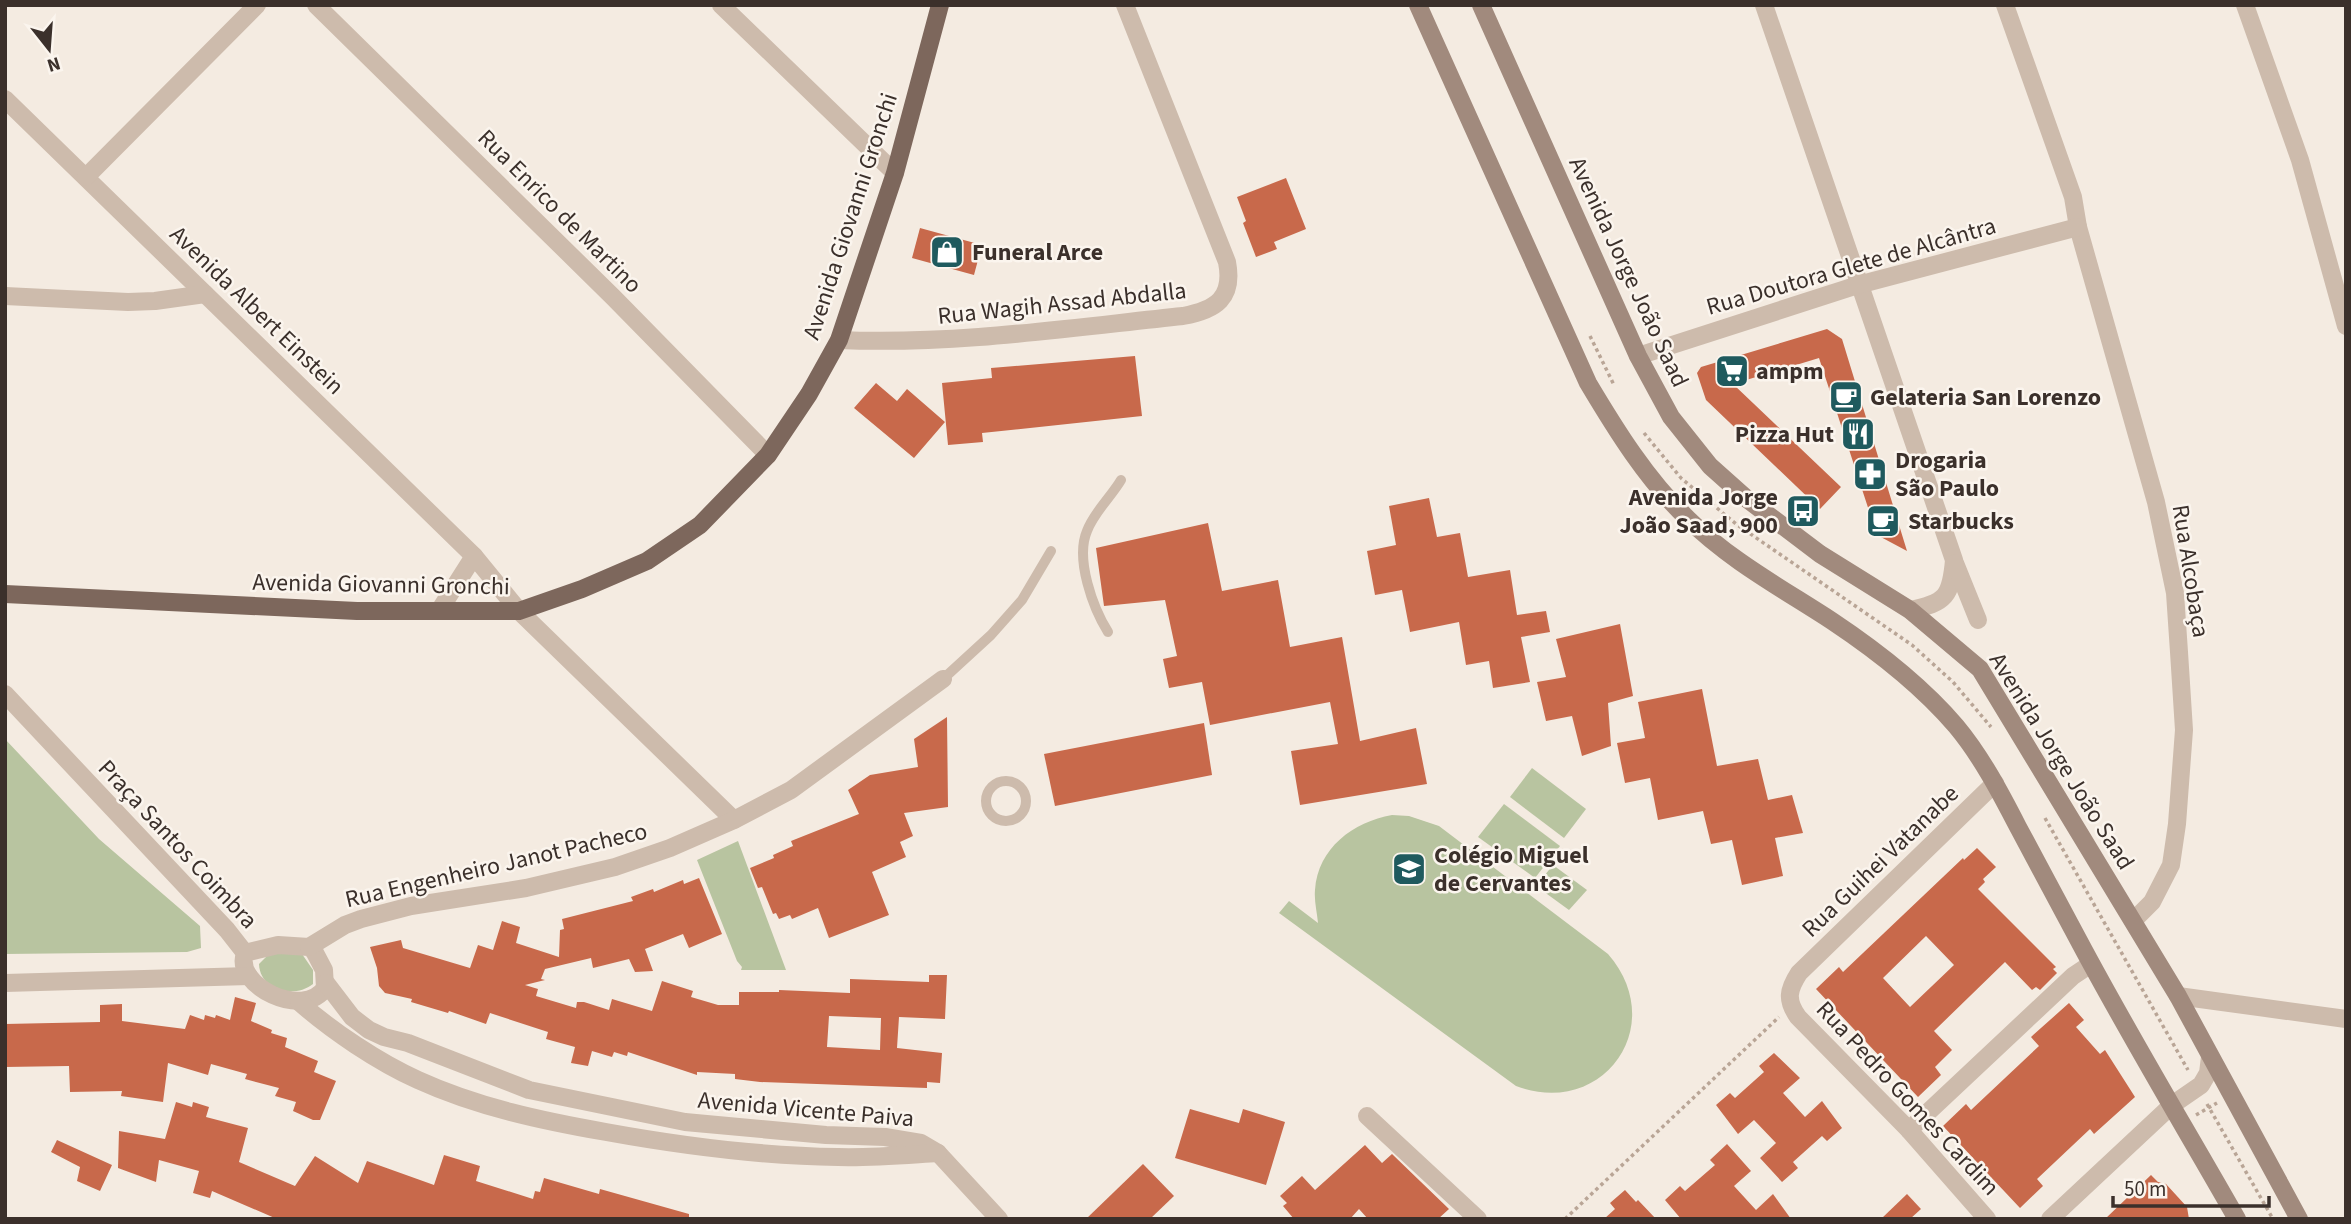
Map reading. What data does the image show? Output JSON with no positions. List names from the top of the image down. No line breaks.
{"streets":{"main road":["Avenida Giovanni Gronchi","Avenida Jorge João Saad"],"street":["Rua Enrico de Martino","Rua Doutora Glete de Alcântra","Rua Wagih Assad Abdalla","Avenida Albert Einstein","Rua Alcobaça","Praça Santos Coimbra","Rua Guihei Vatanabe","Rua Engenheiro Janot Pacheco","Rua Pedro Gomes Cardim","Avenida Vicente Paiva"]},"crossings":[["Rua Enrico de Martino","Avenida Giovanni Gronchi"],["Avenida Giovanni Gronchi","Rua Wagih Assad Abdalla"],["Avenida Giovanni Gronchi","Avenida Albert Einstein"],["Rua Doutora Glete de Alcântra","Avenida Jorge João Saad"],["Rua Doutora Glete de Alcântra","Rua Alcobaça"],["Avenida Jorge João Saad","Rua Alcobaça"],["Avenida Albert Einstein","Rua Engenheiro Janot Pacheco"],["Praça Santos Coimbra","Rua Engenheiro Janot Pacheco"],["Praça Santos Coimbra","Avenida Vicente Paiva"],["Rua Guihei Vatanabe","Rua Pedro Gomes Cardim"],["Rua Engenheiro Janot Pacheco","Avenida Vicente Paiva"]],"places":{"shop":["Funeral Arce"],"supermarket":["ampm"],"cafe":["Gelateria San Lorenzo","Starbucks"],"restaurant":["Pizza Hut"],"pharmacy":["Drogaria São Paulo"],"bus stop":["Avenida Jorge João Saad, 900"],"school or university":["Colégio Miguel de Cervantes"]},"scale_bar":"50 m","north":"bottom"}
